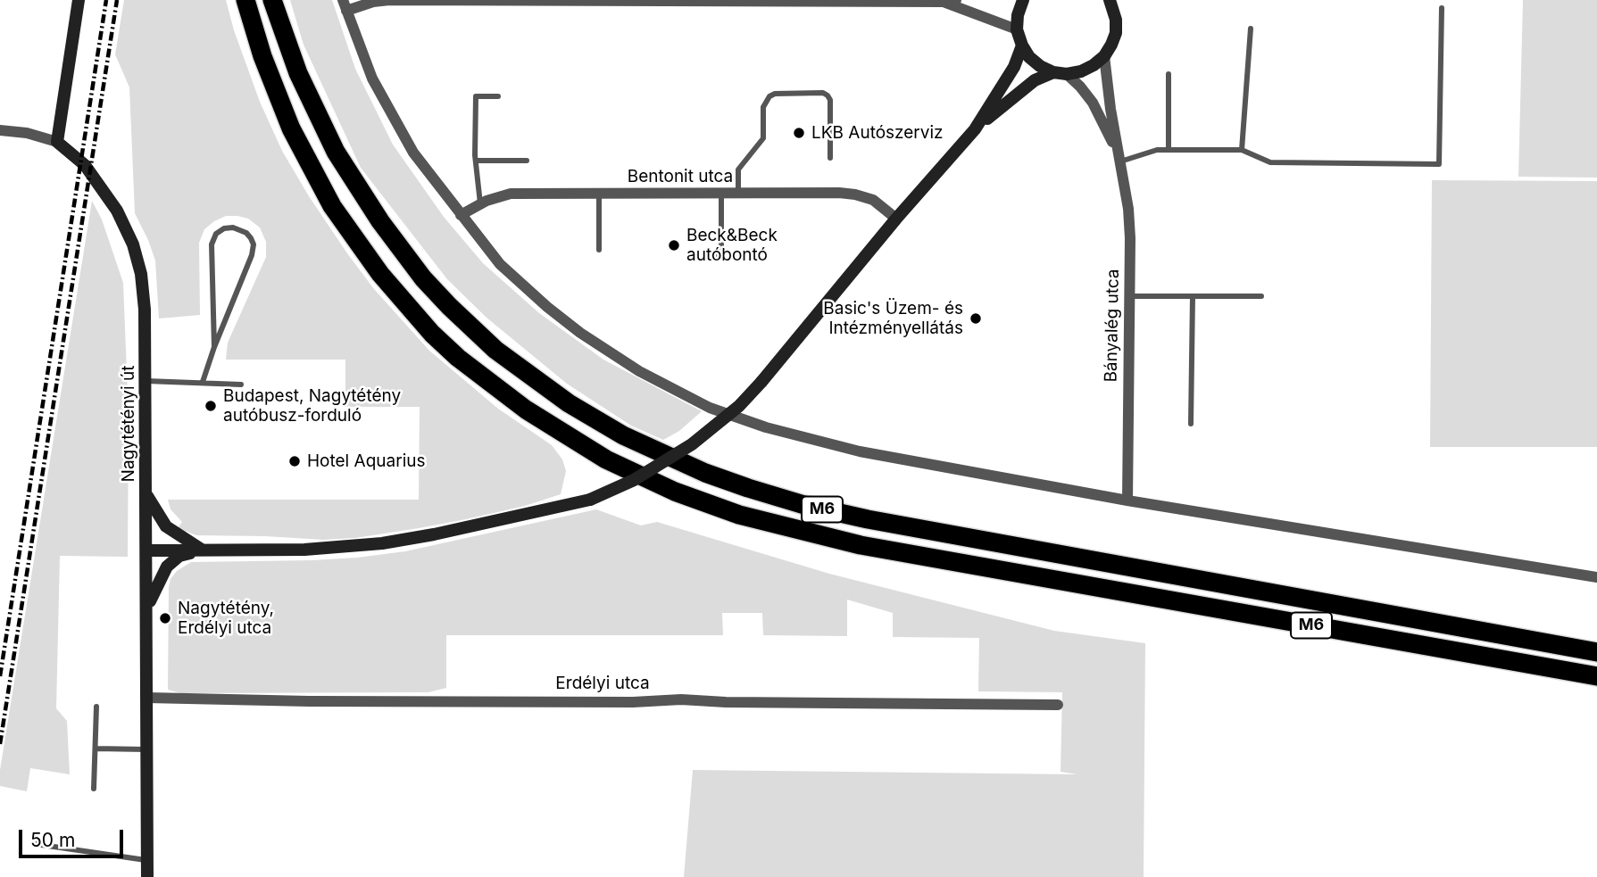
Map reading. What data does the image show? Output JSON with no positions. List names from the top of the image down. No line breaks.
{"streets":{"highway":["M6"],"street":["Bentonit utca","Bányalég utca","Nagytétényi út","Erdélyi utca"]},"crossings":[["Nagytétényi út","Erdélyi utca"]],"places":["LKB Autószerviz","Beck&Beck autóbontó","Basic's Üzem- és Intézményellátás","Budapest, Nagytétény autóbusz-forduló","Hotel Aquarius","Nagytétény, Erdélyi utca"],"scale_bar":"50 m"}
